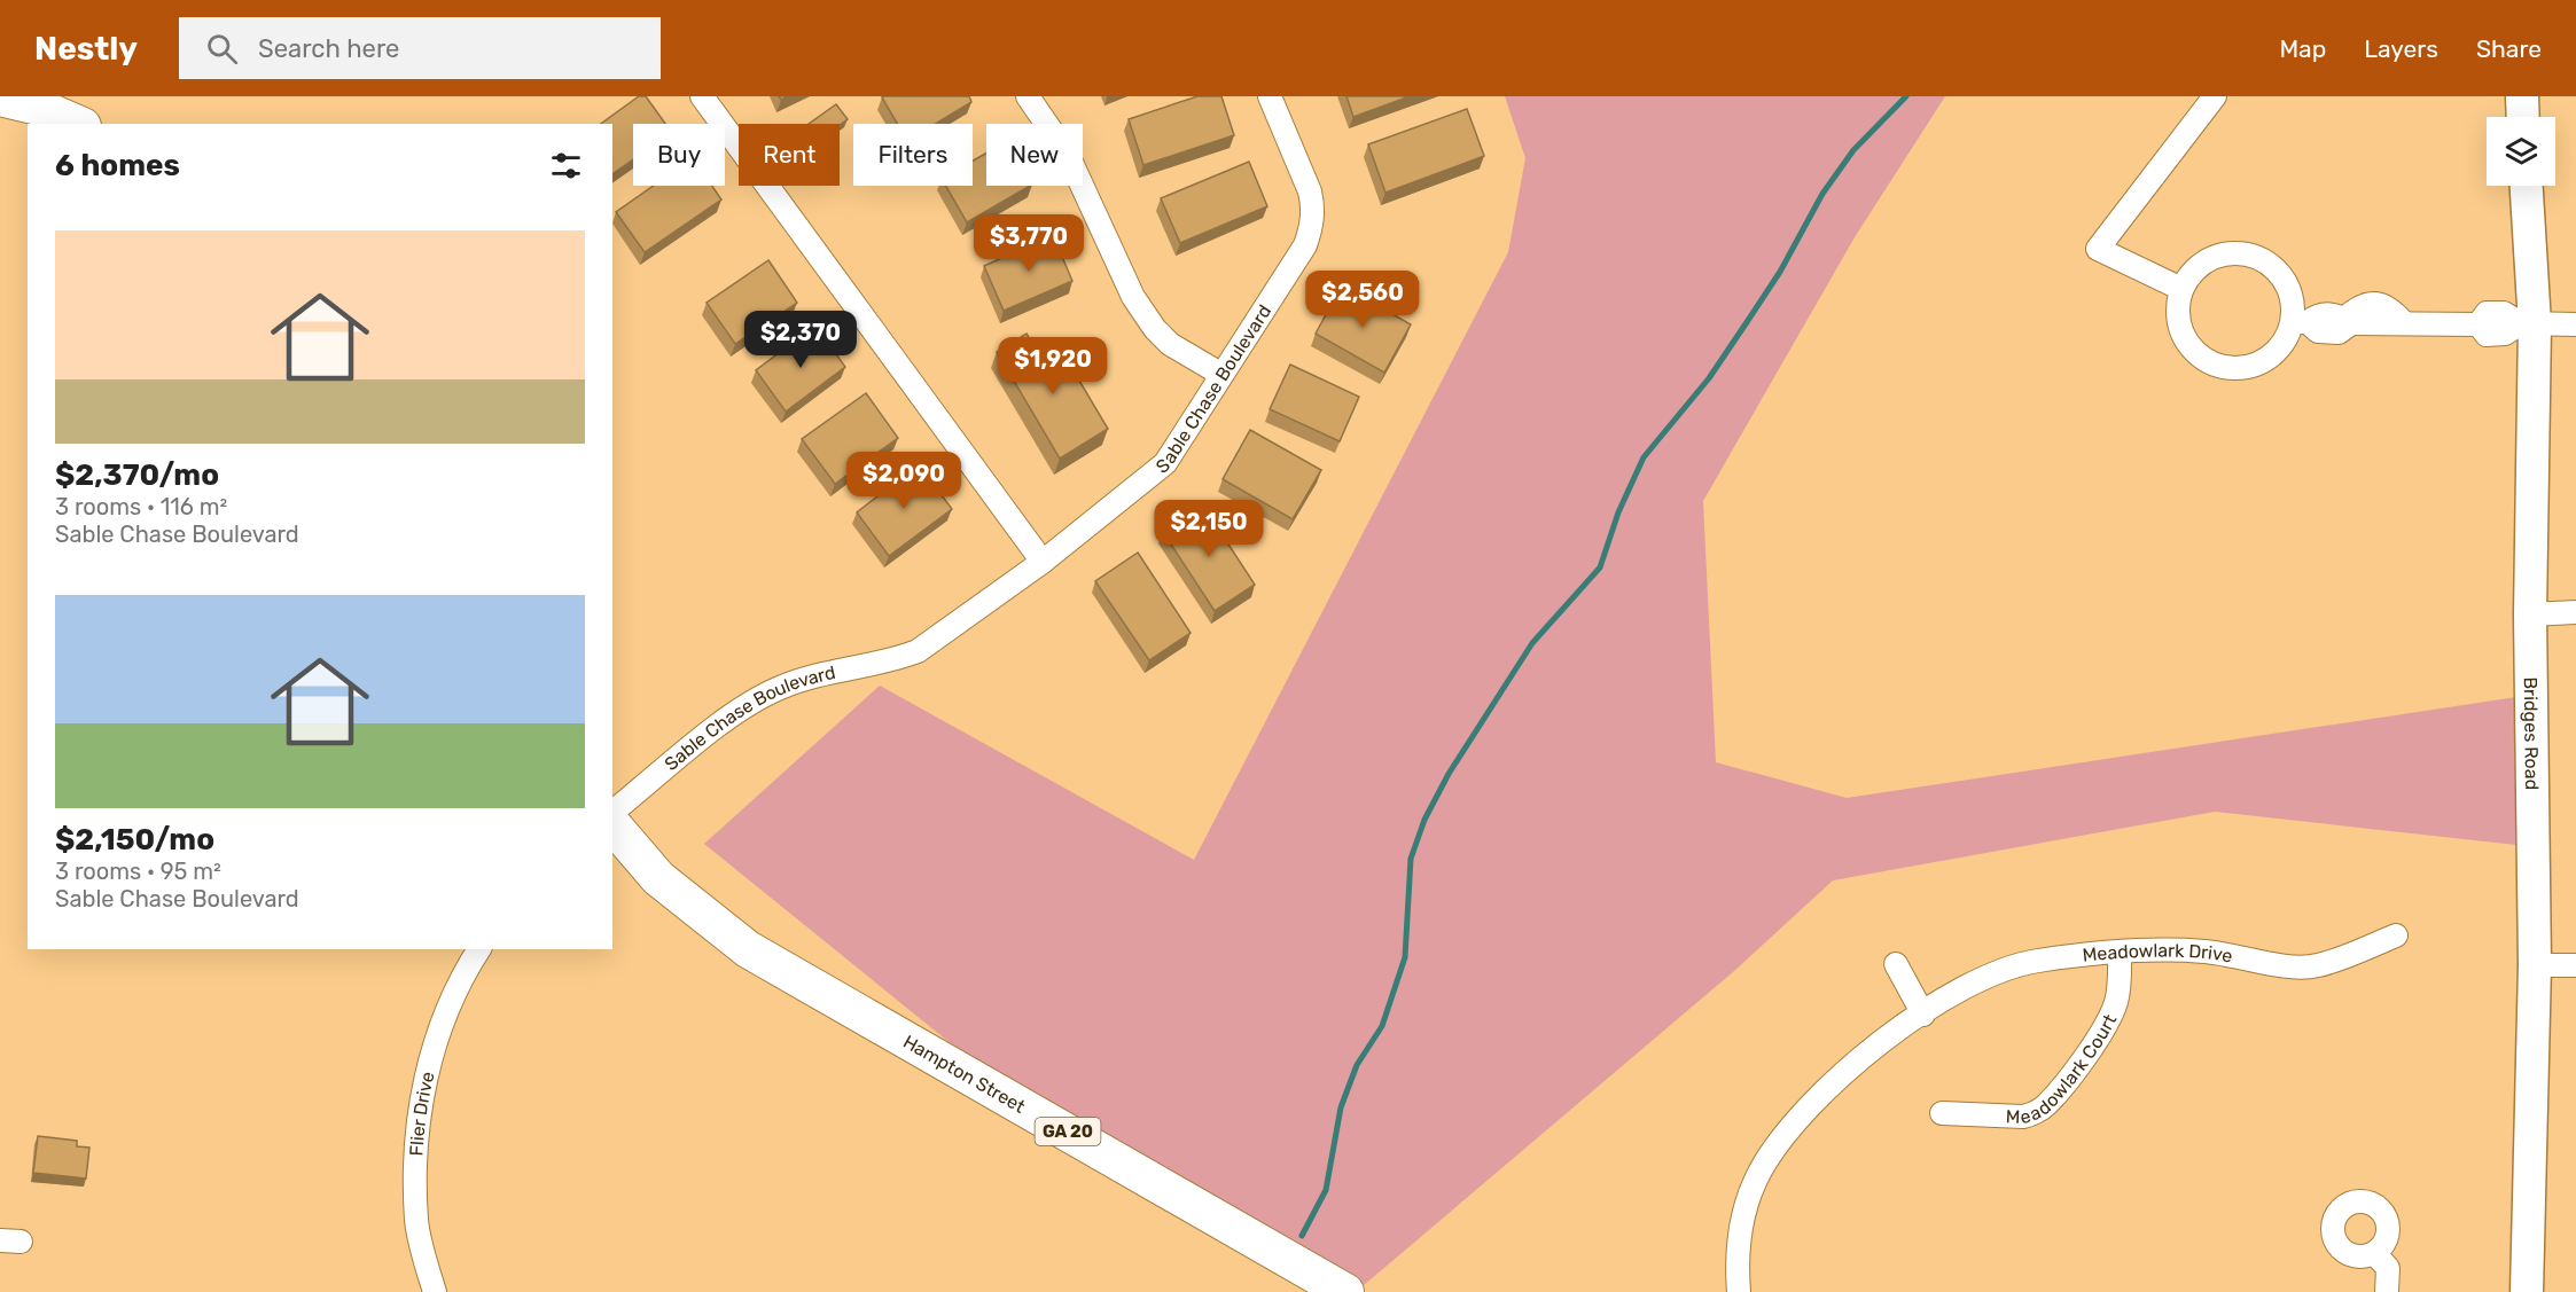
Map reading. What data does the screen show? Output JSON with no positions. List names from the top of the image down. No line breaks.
{"streets":{"main road":["Hampton Street","GA 20"],"street":["Sable Chase Boulevard","Bridges Road","Meadowlark Drive","Meadowlark Court","Flier Drive"]},"crossings":[["Meadowlark Drive","Meadowlark Court"]],"page":{"header":"Nestly","search":"Search here","nav":["Map","Layers","Share"],"chip":["Buy","Rent","Filters","New"],"heading":"6 homes","list":[{"name":"$2,370/mo","note":"3 rooms · 116 m² · Sable Chase Boulevard"},{"name":"$2,150/mo","note":"3 rooms · 95 m² · Sable Chase Boulevard"}],"price":["$3,770","$2,560","$2,370","$1,920","$2,090","$2,150"]}}
